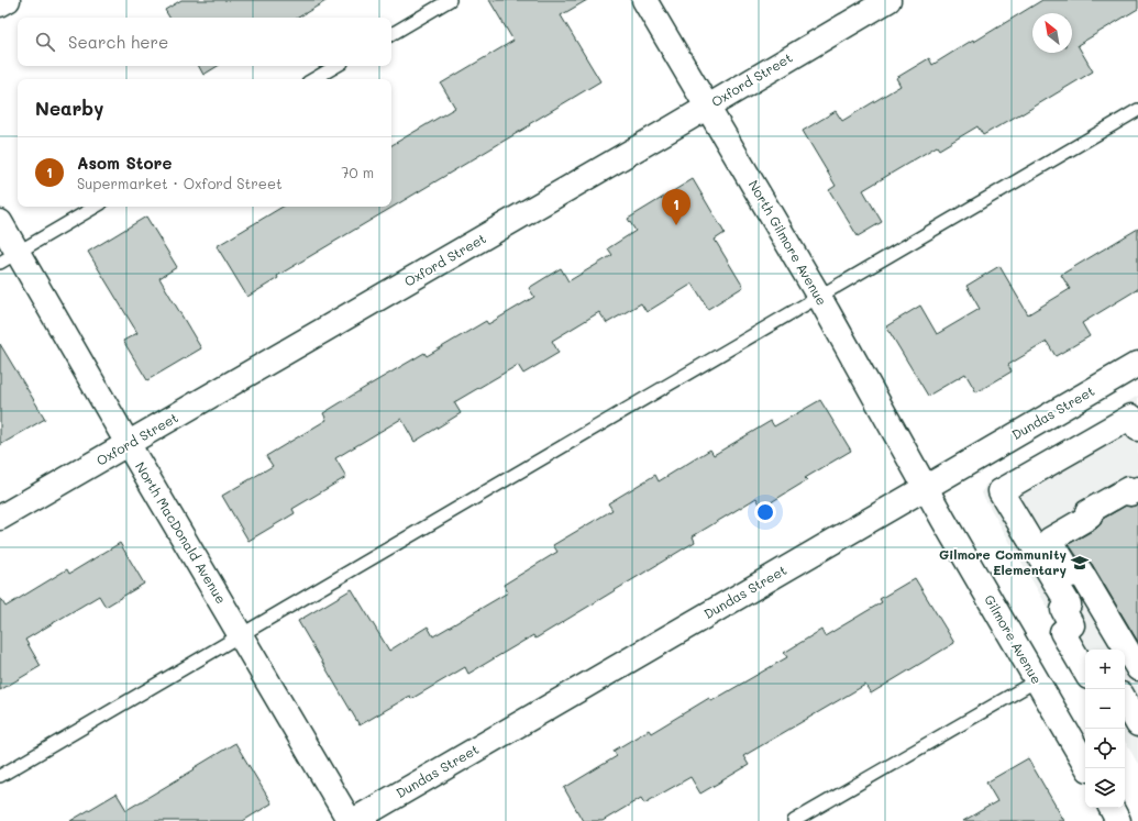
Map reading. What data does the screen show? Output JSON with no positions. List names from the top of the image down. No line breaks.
{"streets":{"street":["Oxford Street","North Gilmore Avenue","Dundas Street","North MacDonald Avenue","Gilmore Avenue"]},"crossings":[["Oxford Street","North Gilmore Avenue"],["Oxford Street","North MacDonald Avenue"],["North Gilmore Avenue","Dundas Street"],["North Gilmore Avenue","Gilmore Avenue"],["Dundas Street","North MacDonald Avenue"],["Dundas Street","Gilmore Avenue"]],"places":{"school or university":["Gilmore Community Elementary"]},"north":"top left","page":{"search":"Search here","heading":"Nearby","list":[{"mark":"1","name":"Asom Store","note":"Supermarket · Oxford Street","value":"70 m"}],"pins":"1","map_buttons":["+","−"]}}
